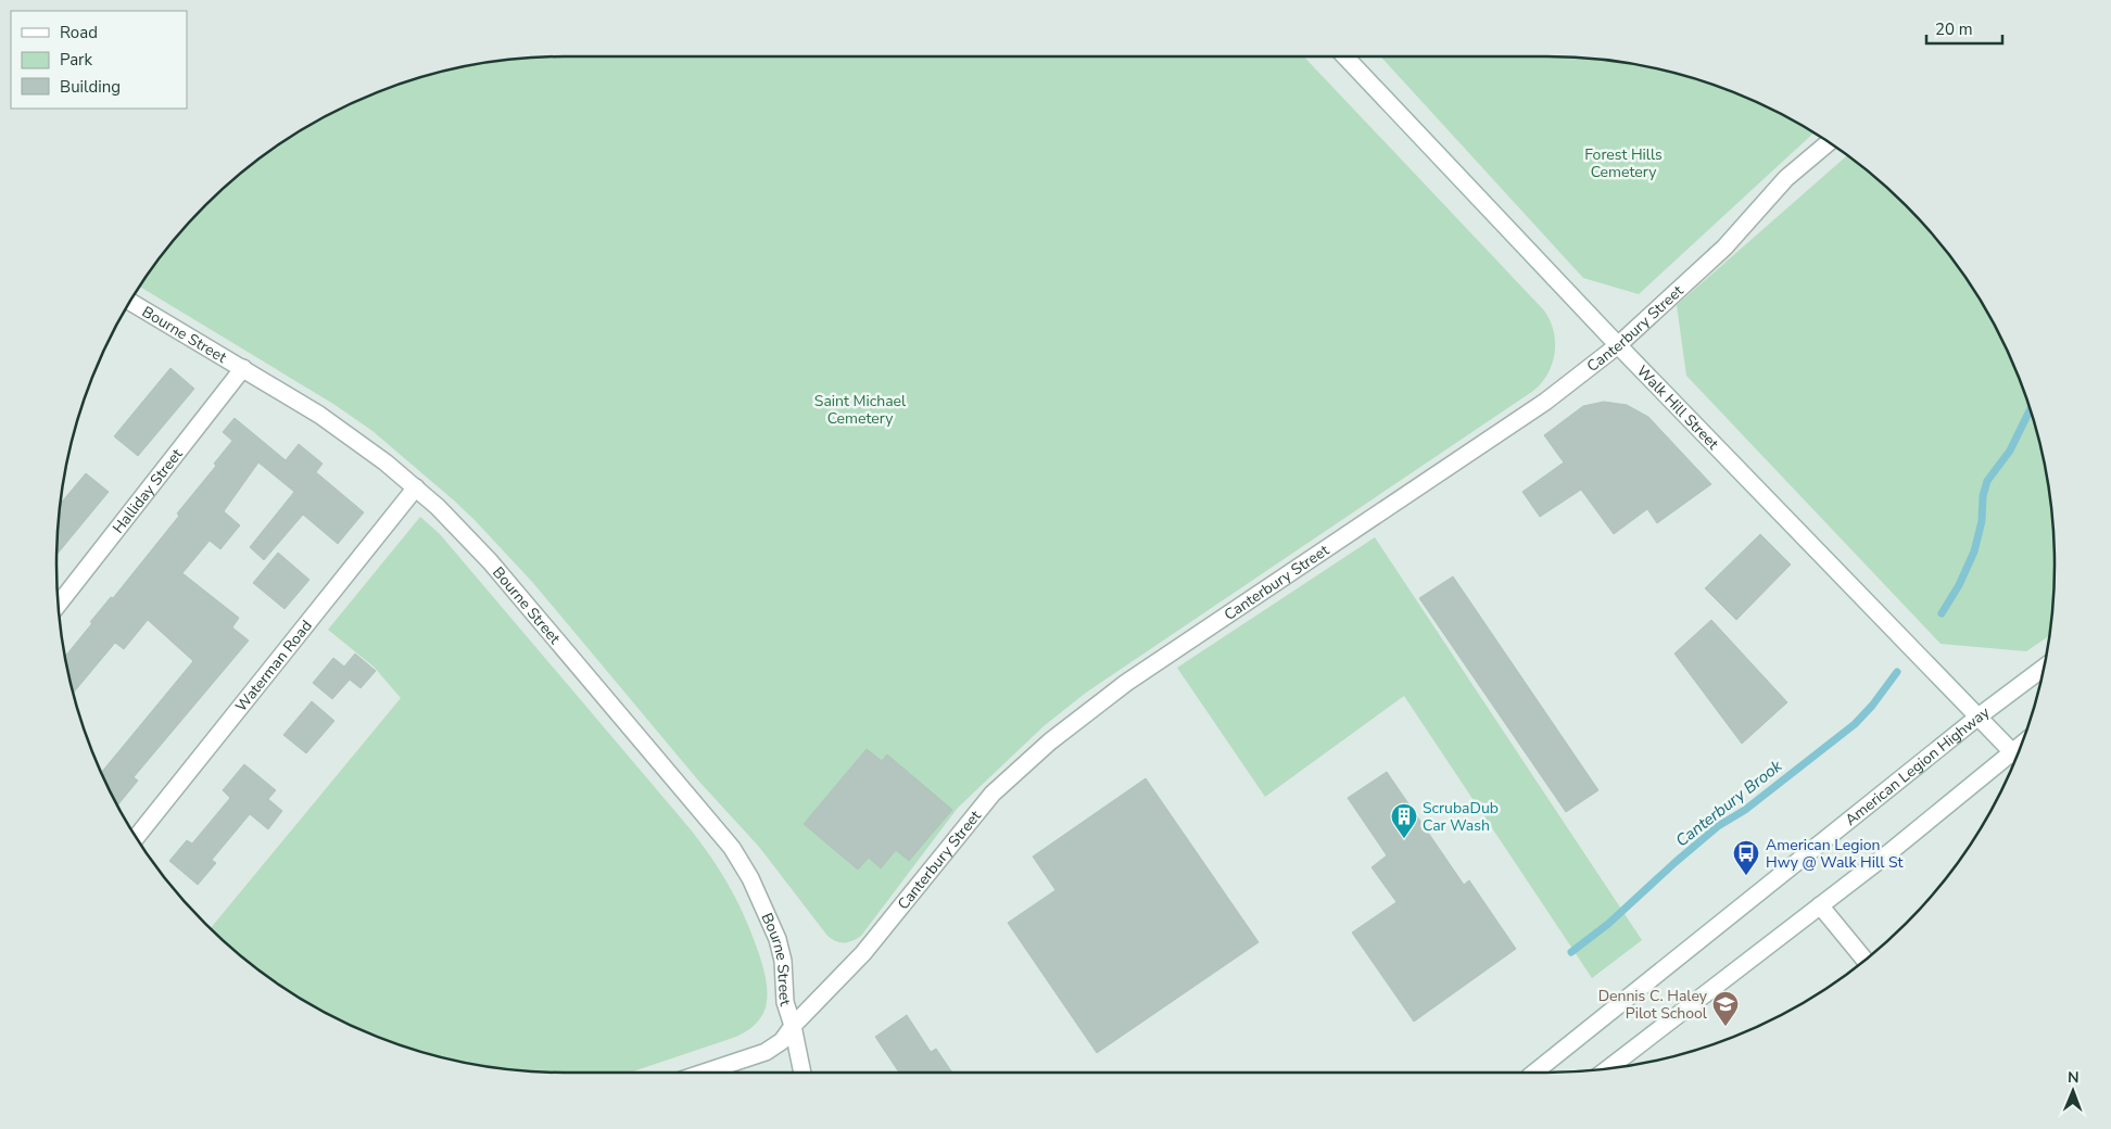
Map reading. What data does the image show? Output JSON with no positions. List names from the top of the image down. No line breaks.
{"streets":{"street":["Canterbury Street","Bourne Street","Walk Hill Street","Halliday Street","Waterman Road","American Legion Highway"]},"crossings":[["Canterbury Street","Bourne Street"],["Canterbury Street","Walk Hill Street"],["Bourne Street","Halliday Street"],["Bourne Street","Waterman Road"],["Walk Hill Street","American Legion Highway"]],"water":["Canterbury Brook"],"parks":["Forest Hills Cemetery","Saint Michael Cemetery"],"places":{"building":["ScrubaDub Car Wash"],"bus stop":["American Legion Hwy @ Walk Hill St"],"school or university":["Dennis C. Haley Pilot School"]},"legend":["Road","Park","Building"],"scale_bar":"20 m","north":"top"}
